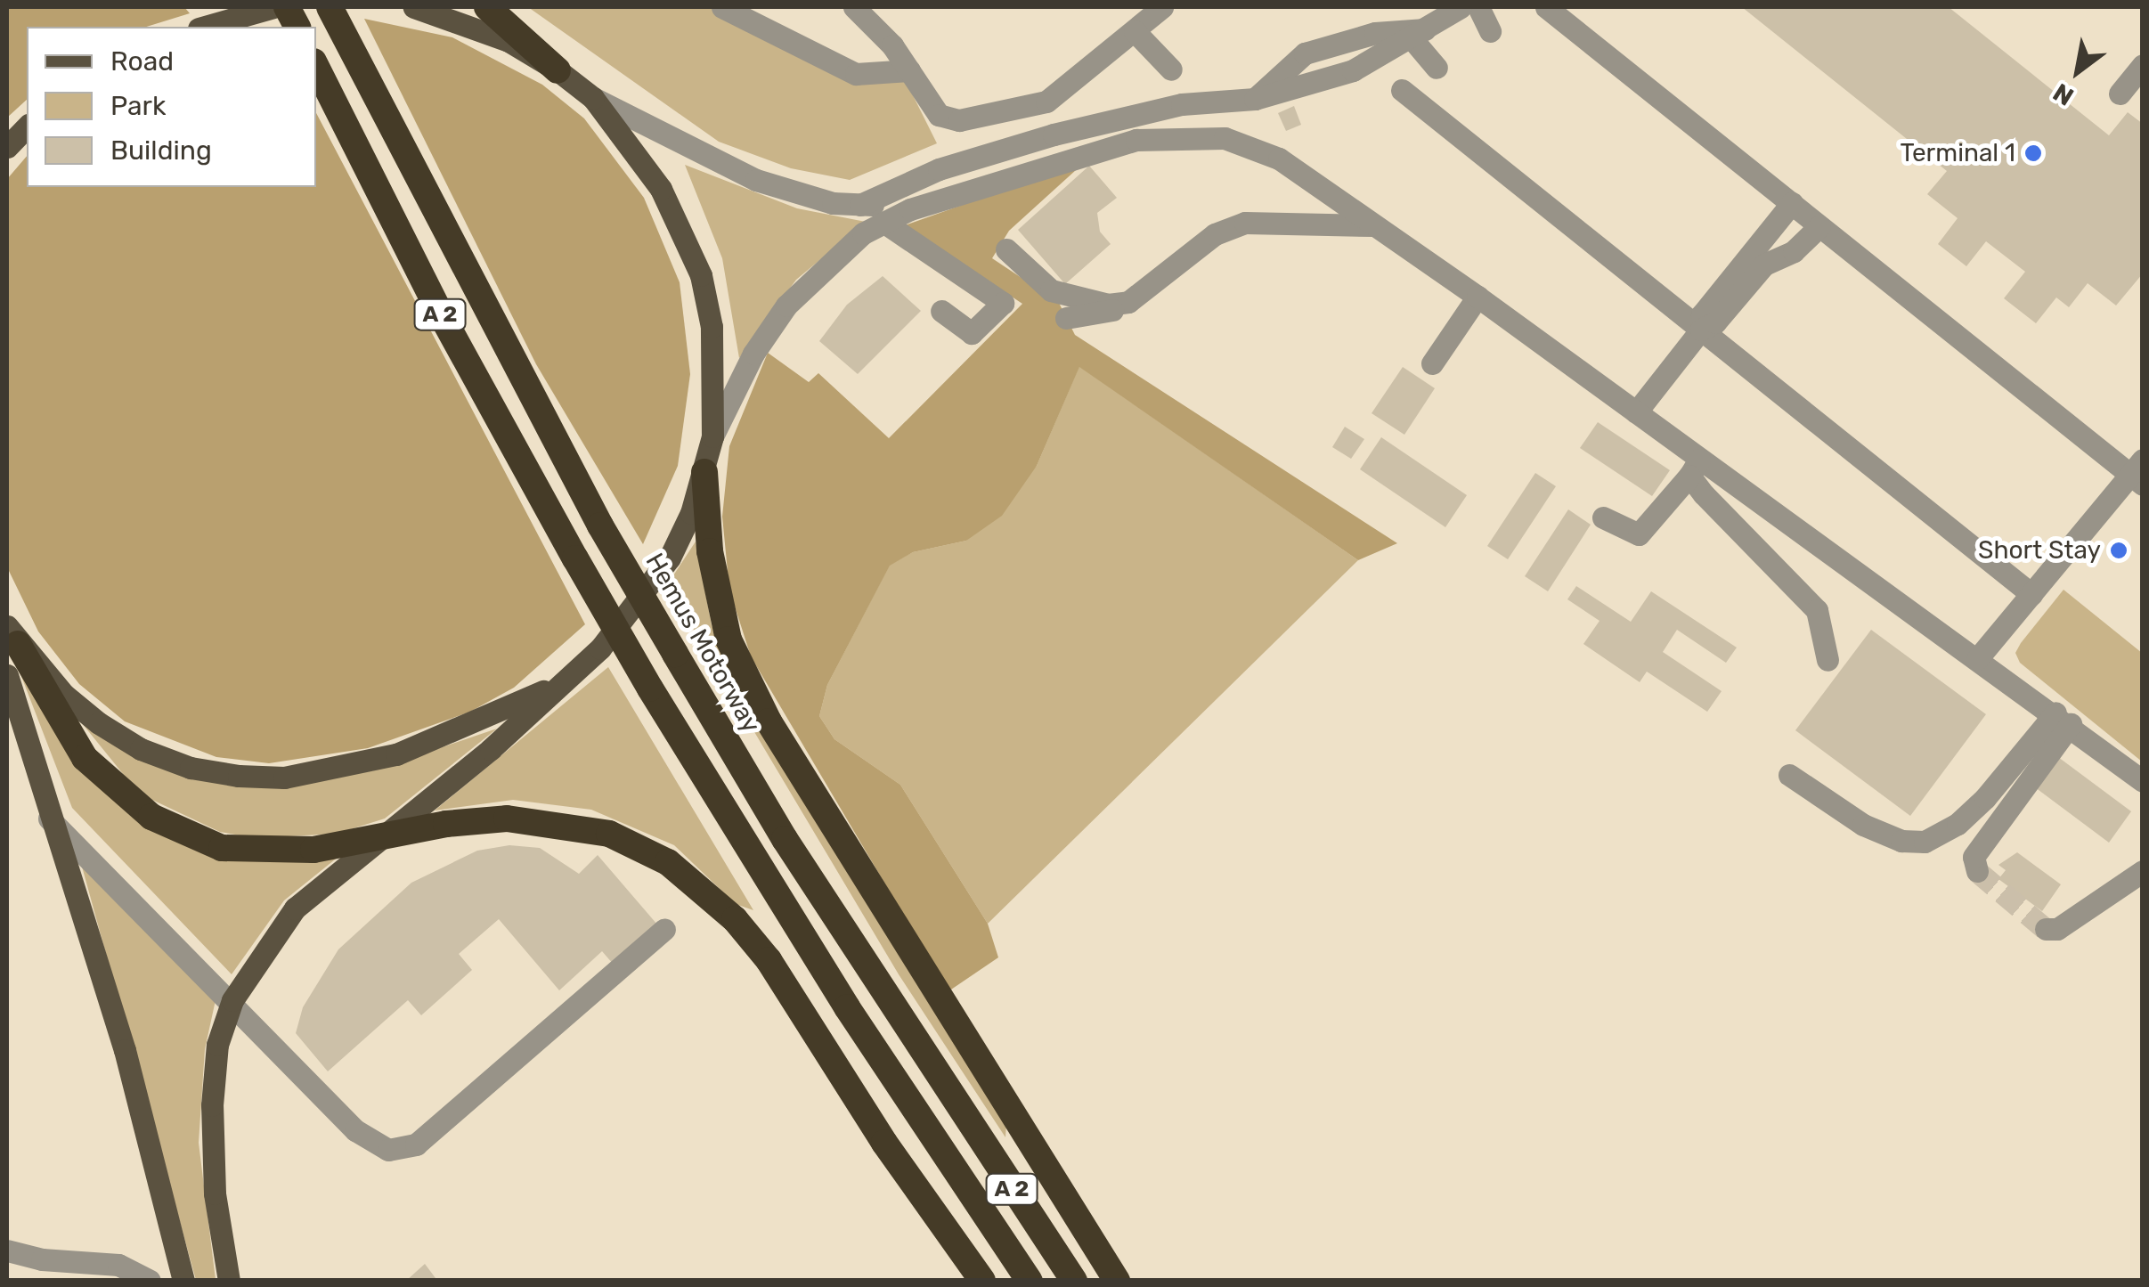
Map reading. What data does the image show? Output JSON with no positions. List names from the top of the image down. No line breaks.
{"streets":{"highway":["A 2","Hemus Motorway"]},"places":["Terminal 1","Short Stay"],"legend":["Road","Park","Building"],"north":"bottom left"}
